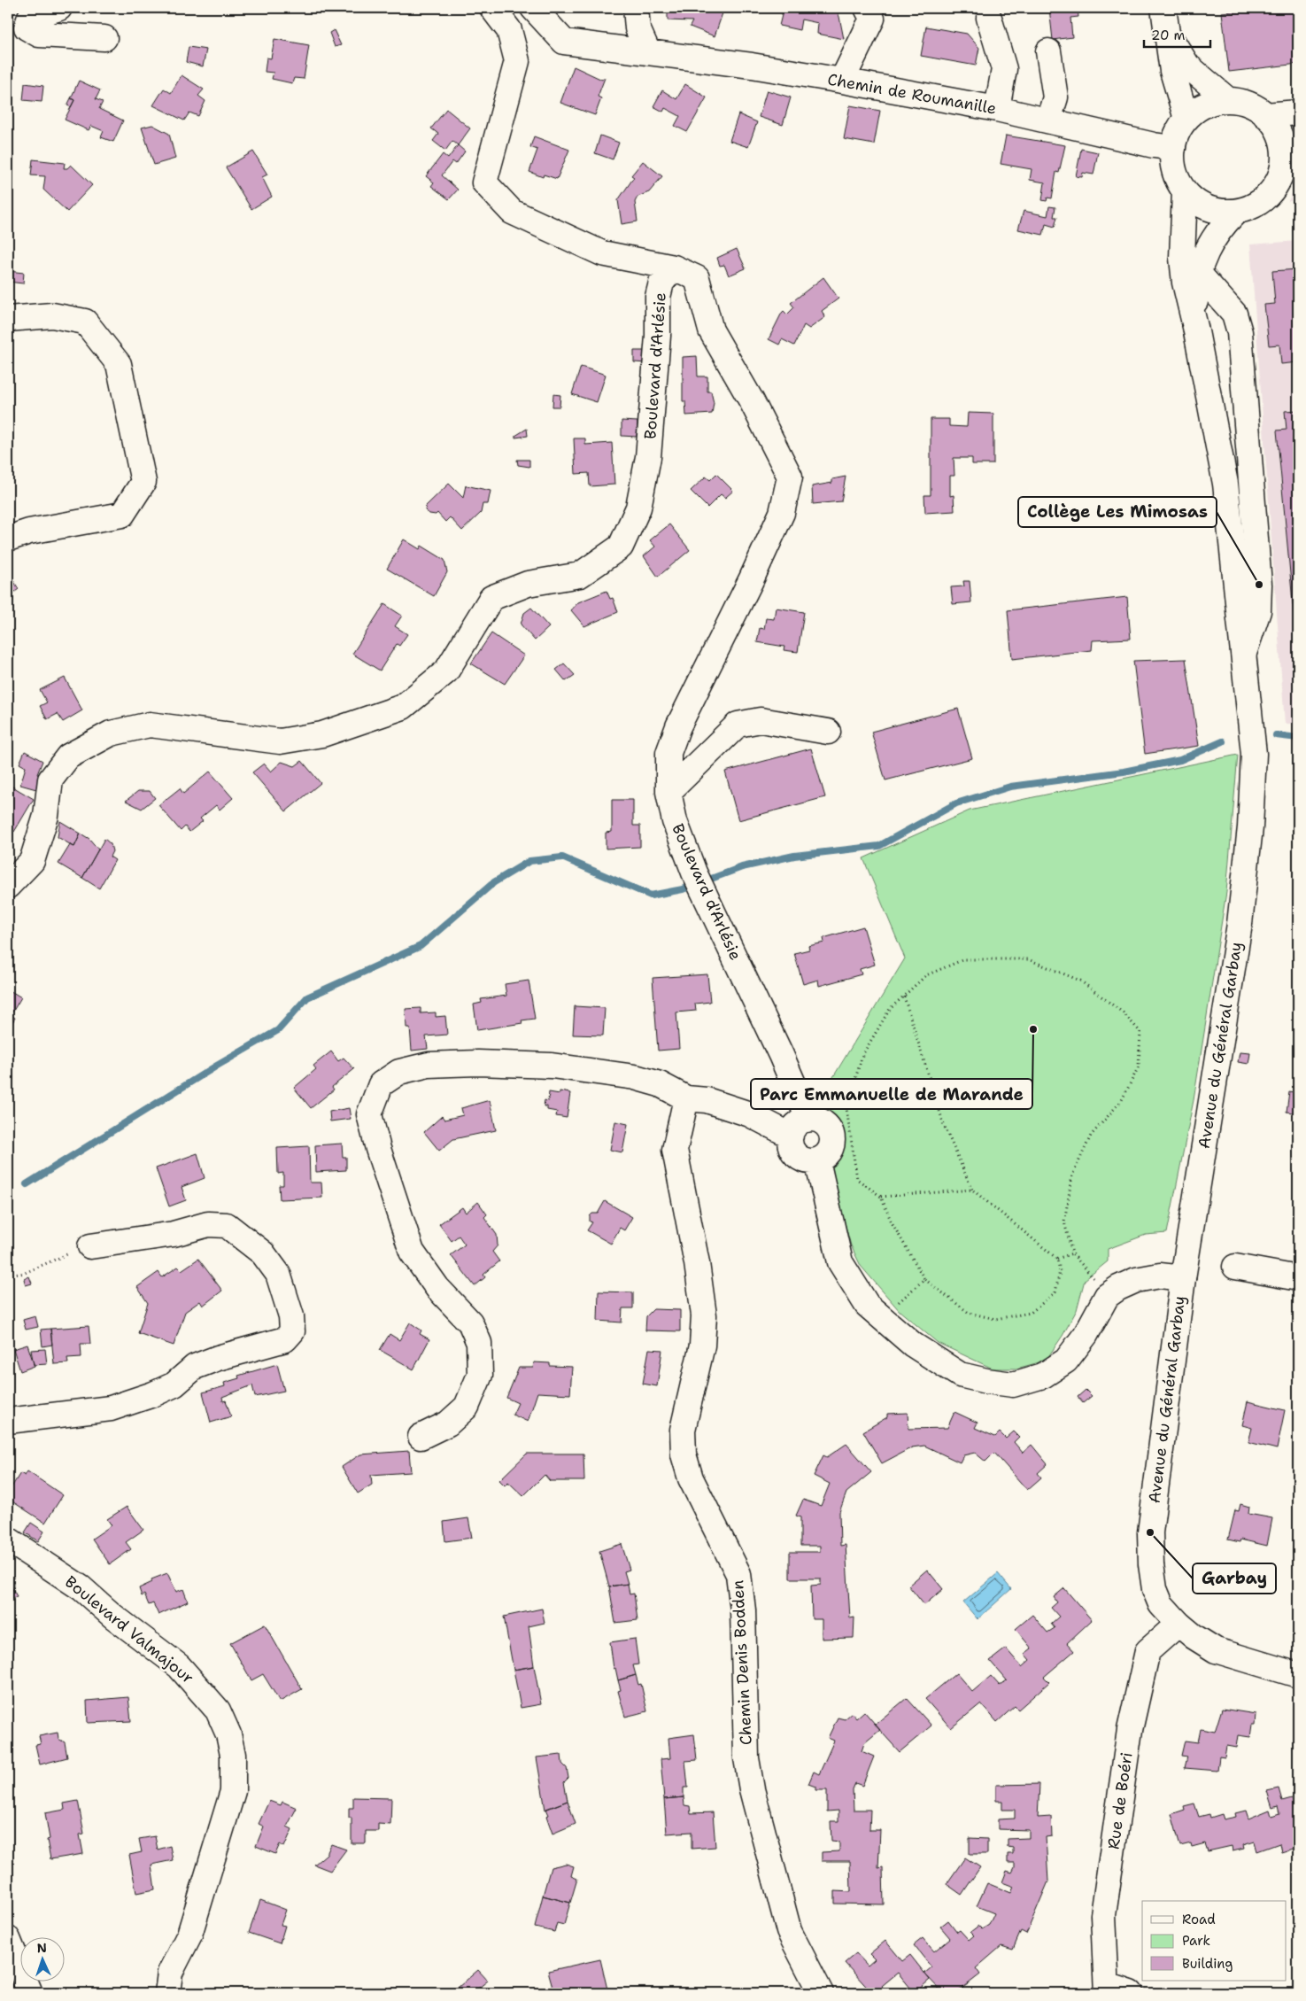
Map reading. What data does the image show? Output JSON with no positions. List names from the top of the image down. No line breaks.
{"streets":{"street":["Chemin de Roumanille","Boulevard d'Arlésie","Avenue du Général Garbay","Boulevard Valmajour","Chemin Denis Bodden","Rue de Boéri"]},"crossings":[["Chemin de Roumanille","Avenue du Général Garbay"],["Avenue du Général Garbay","Rue de Boéri"]],"places":["Collège Les Mimosas","Parc Emmanuelle de Marande","Garbay"],"legend":["Road","Park","Building"],"scale_bar":"20 m","north":"top"}
